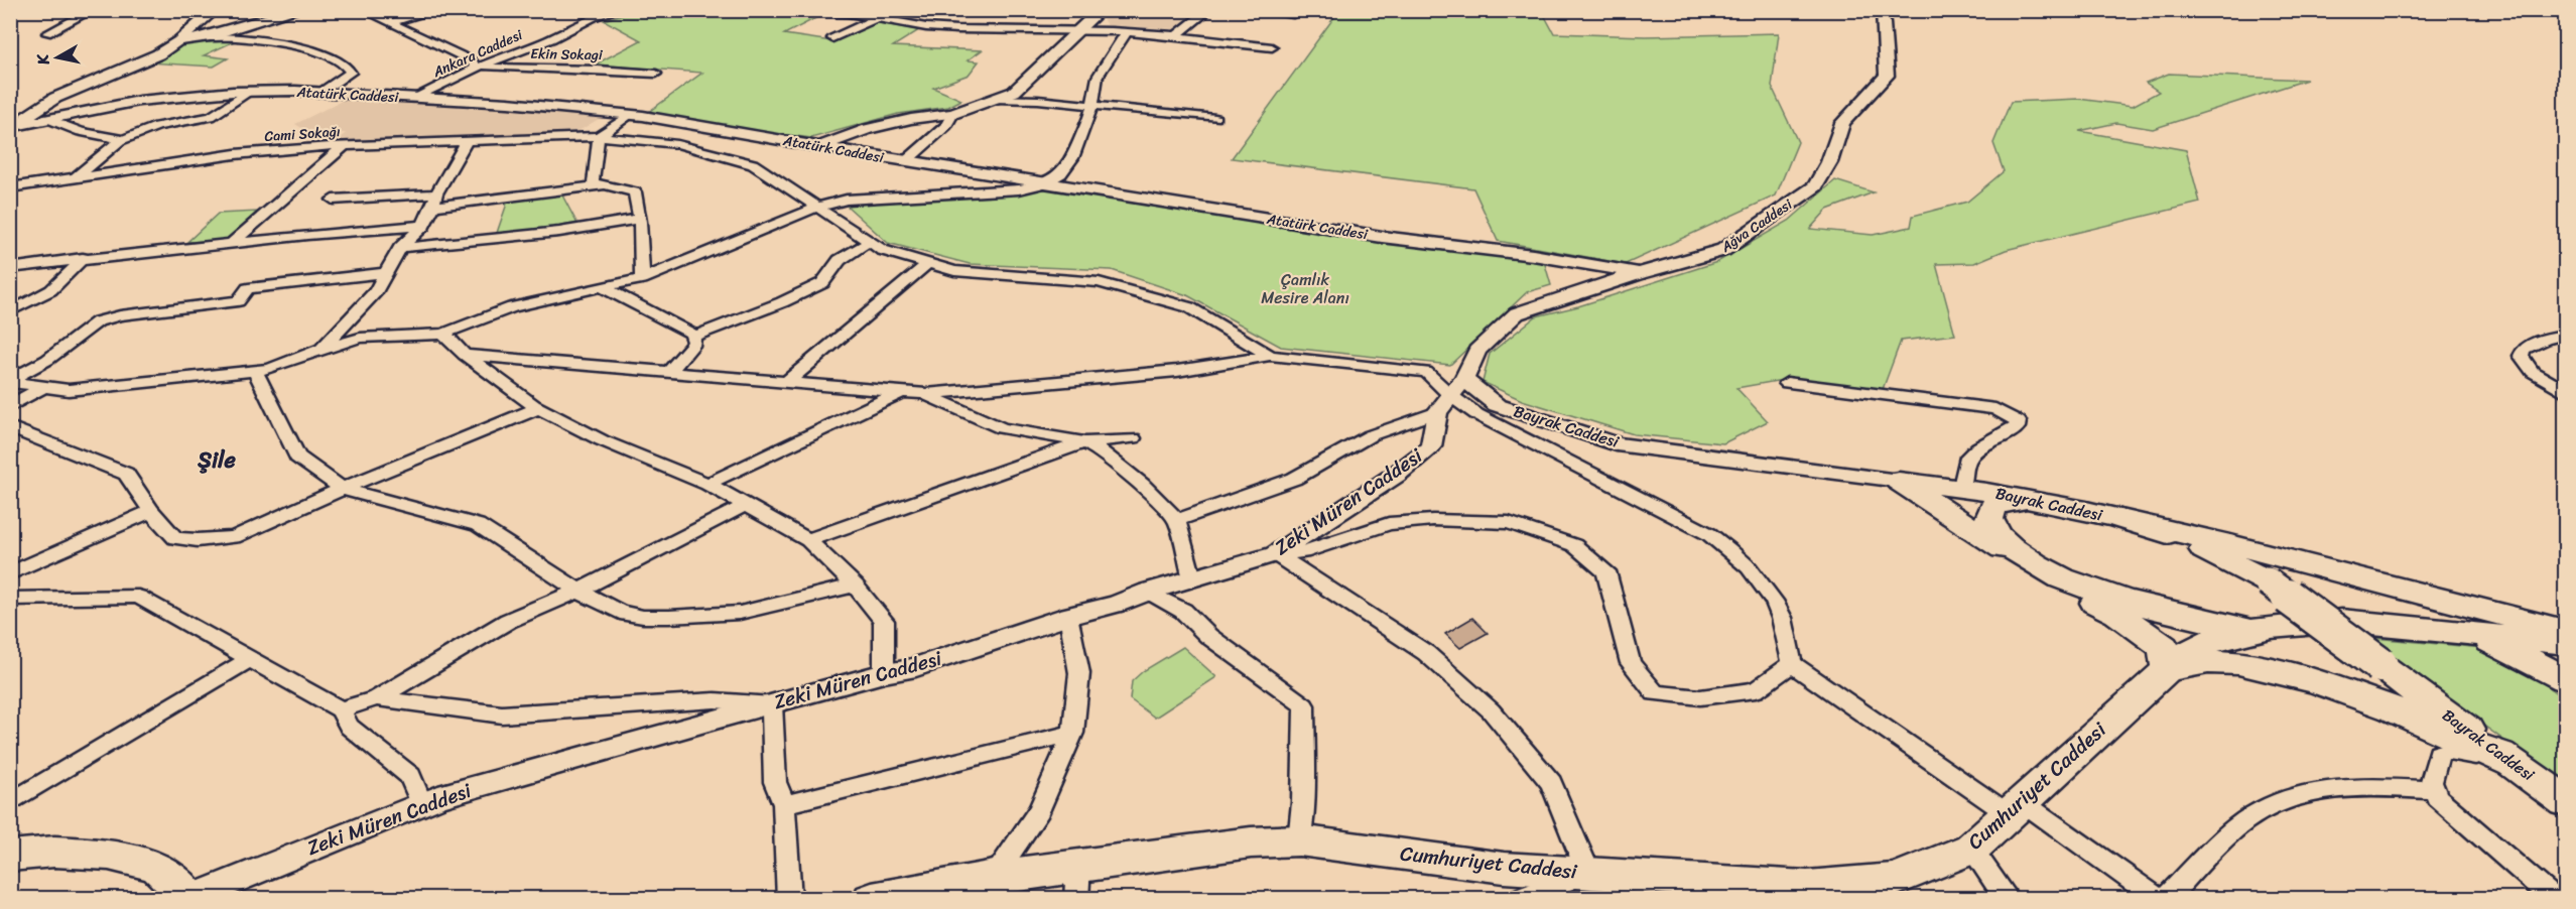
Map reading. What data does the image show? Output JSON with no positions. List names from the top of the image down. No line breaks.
{"streets":{"main road":["Bayrak Caddesi","Cumhuriyet Caddesi"],"street":["Ankara Caddesi","Ekin Sokagi","Atatürk Caddesi","Cami Sokağı","Ağva Caddesi","Zeki Müren Caddesi"]},"crossings":[["Ankara Caddesi","Ekin Sokagi"],["Ankara Caddesi","Atatürk Caddesi"],["Atatürk Caddesi","Ağva Caddesi"],["Ağva Caddesi","Bayrak Caddesi"],["Ağva Caddesi","Zeki Müren Caddesi"],["Bayrak Caddesi","Zeki Müren Caddesi"]],"districts":["Şile"],"parks":["Çamlık Mesire Alanı"],"north":"left"}
